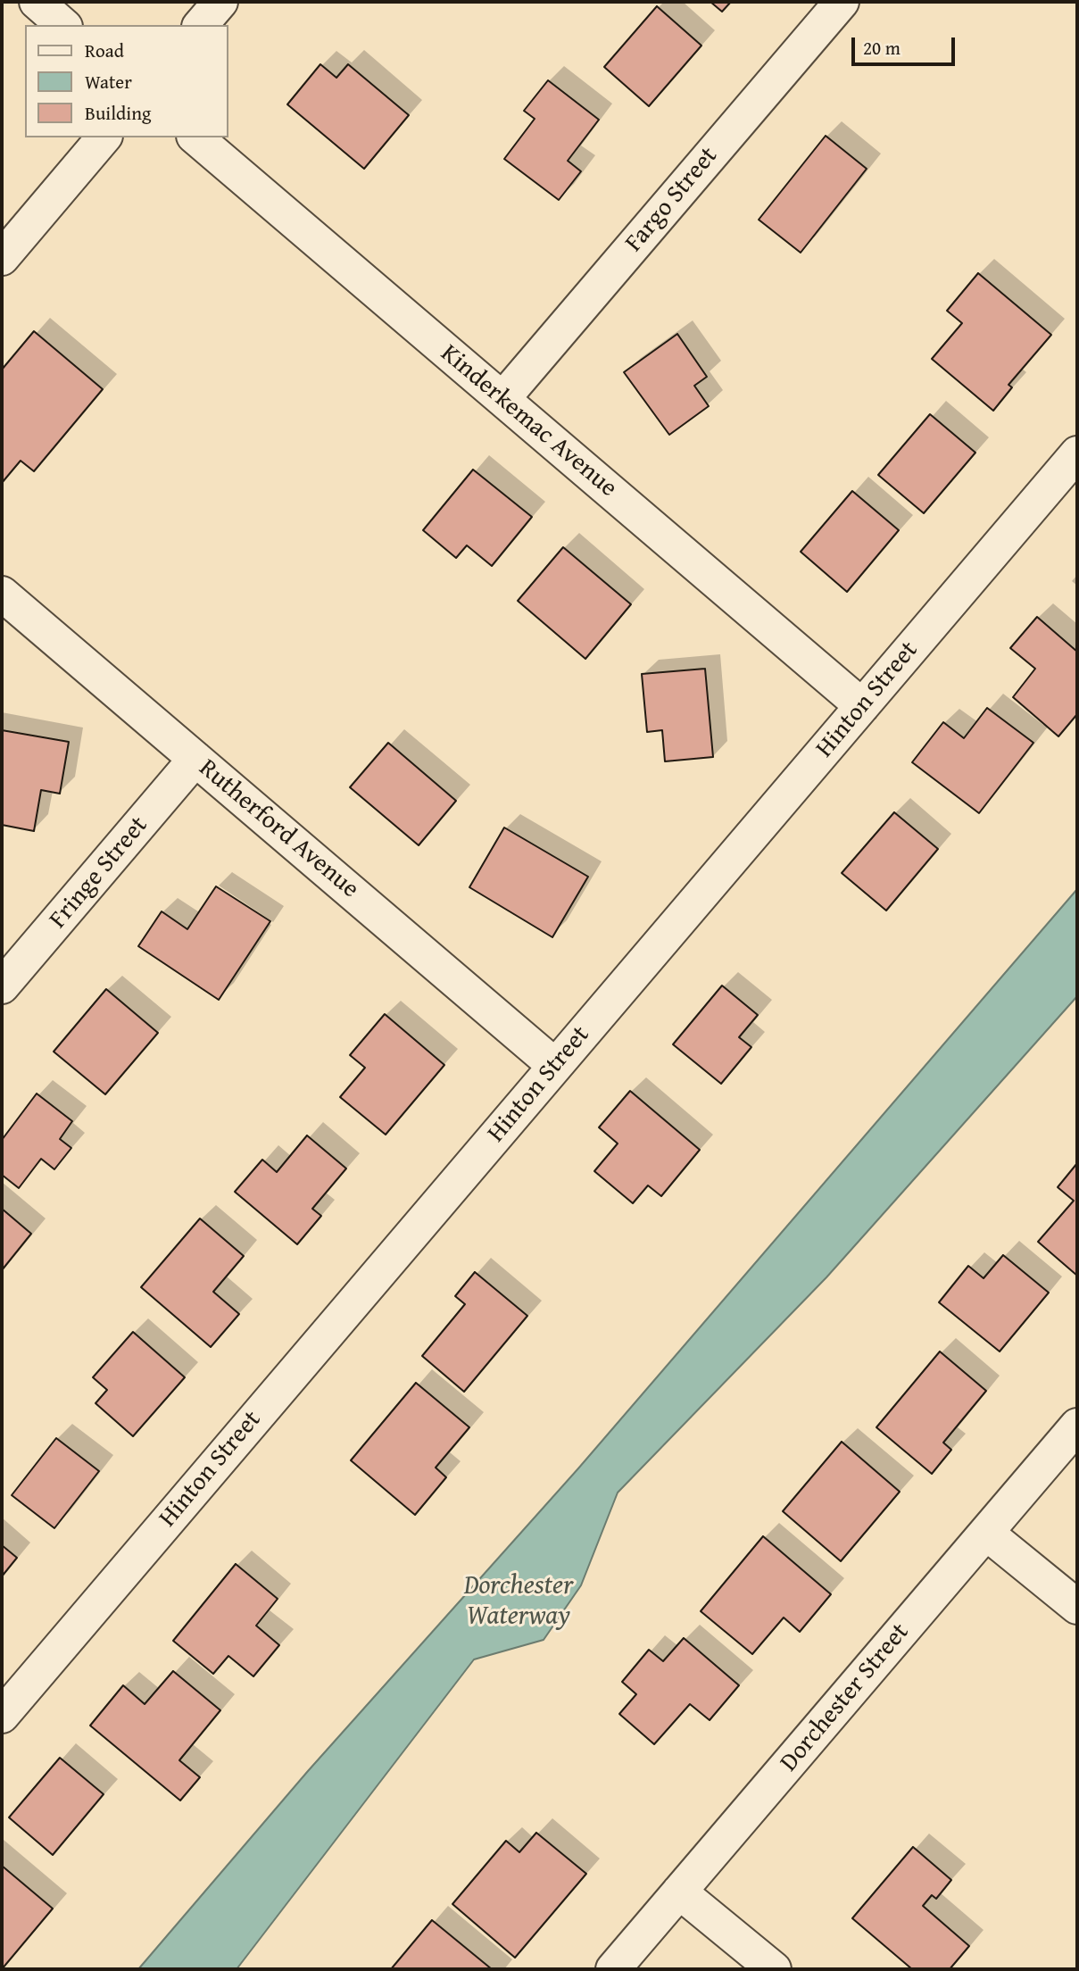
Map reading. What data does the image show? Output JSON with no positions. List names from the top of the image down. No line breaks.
{"streets":{"street":["Fargo Street","Kinderkemac Avenue","Hinton Street","Rutherford Avenue","Fringe Street","Dorchester Street"]},"crossings":[["Fargo Street","Kinderkemac Avenue"],["Kinderkemac Avenue","Hinton Street"],["Hinton Street","Rutherford Avenue"],["Rutherford Avenue","Fringe Street"]],"water":["Dorchester Waterway"],"legend":["Road","Water","Building"],"scale_bar":"20 m"}
